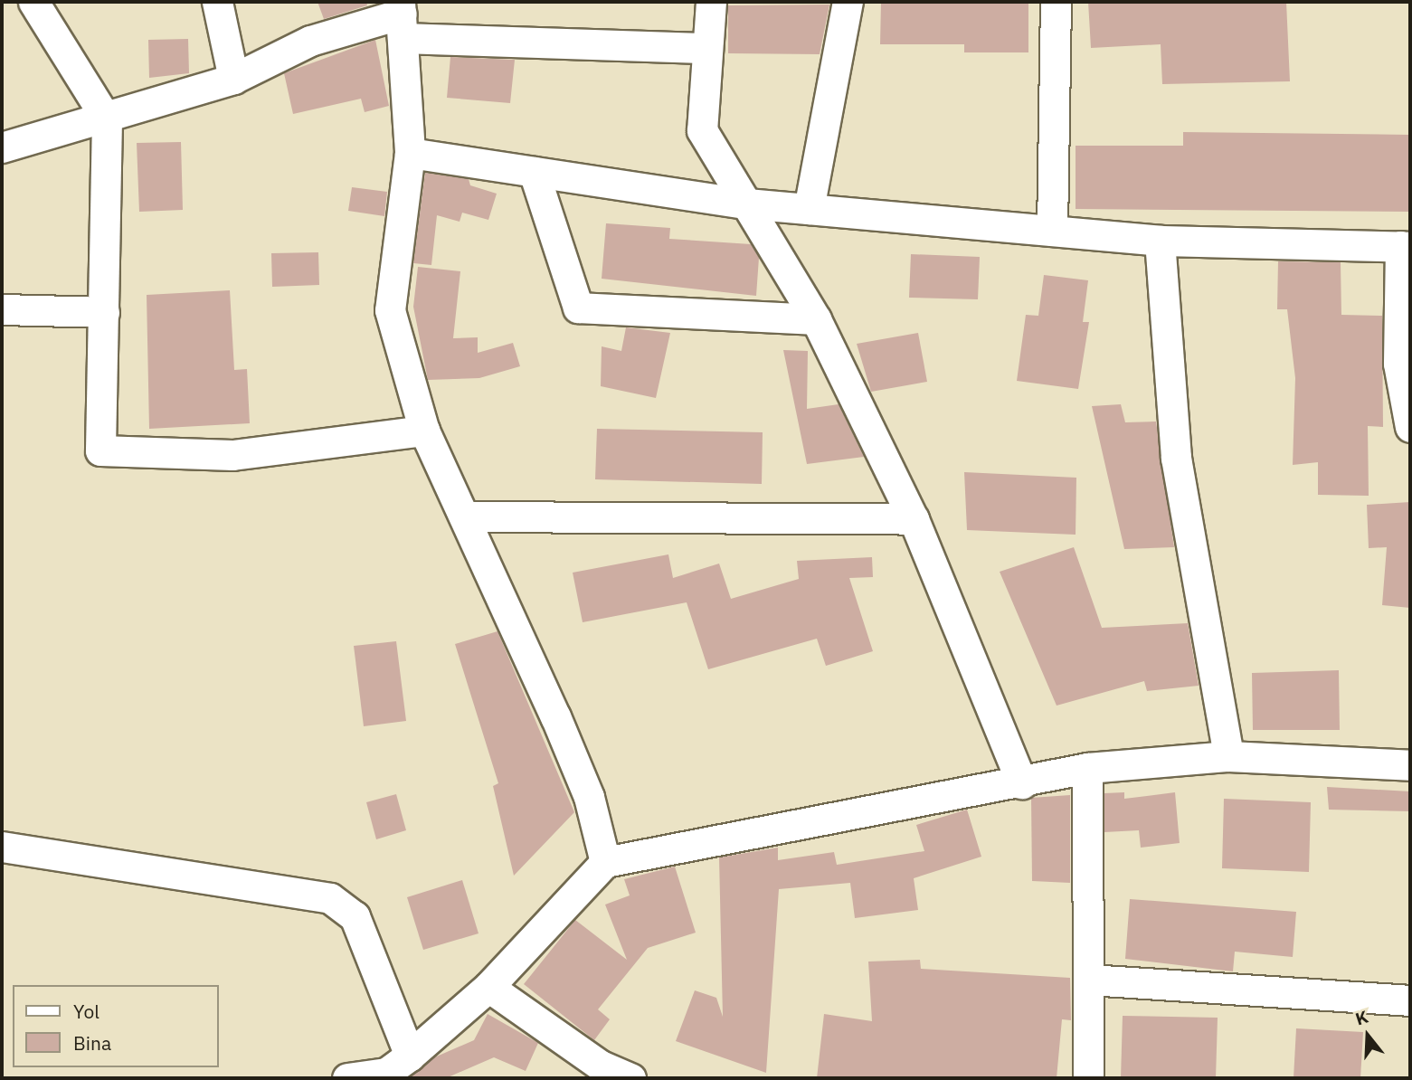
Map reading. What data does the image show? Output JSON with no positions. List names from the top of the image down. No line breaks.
{"legend":["Yol","Bina"],"north":"top"}
